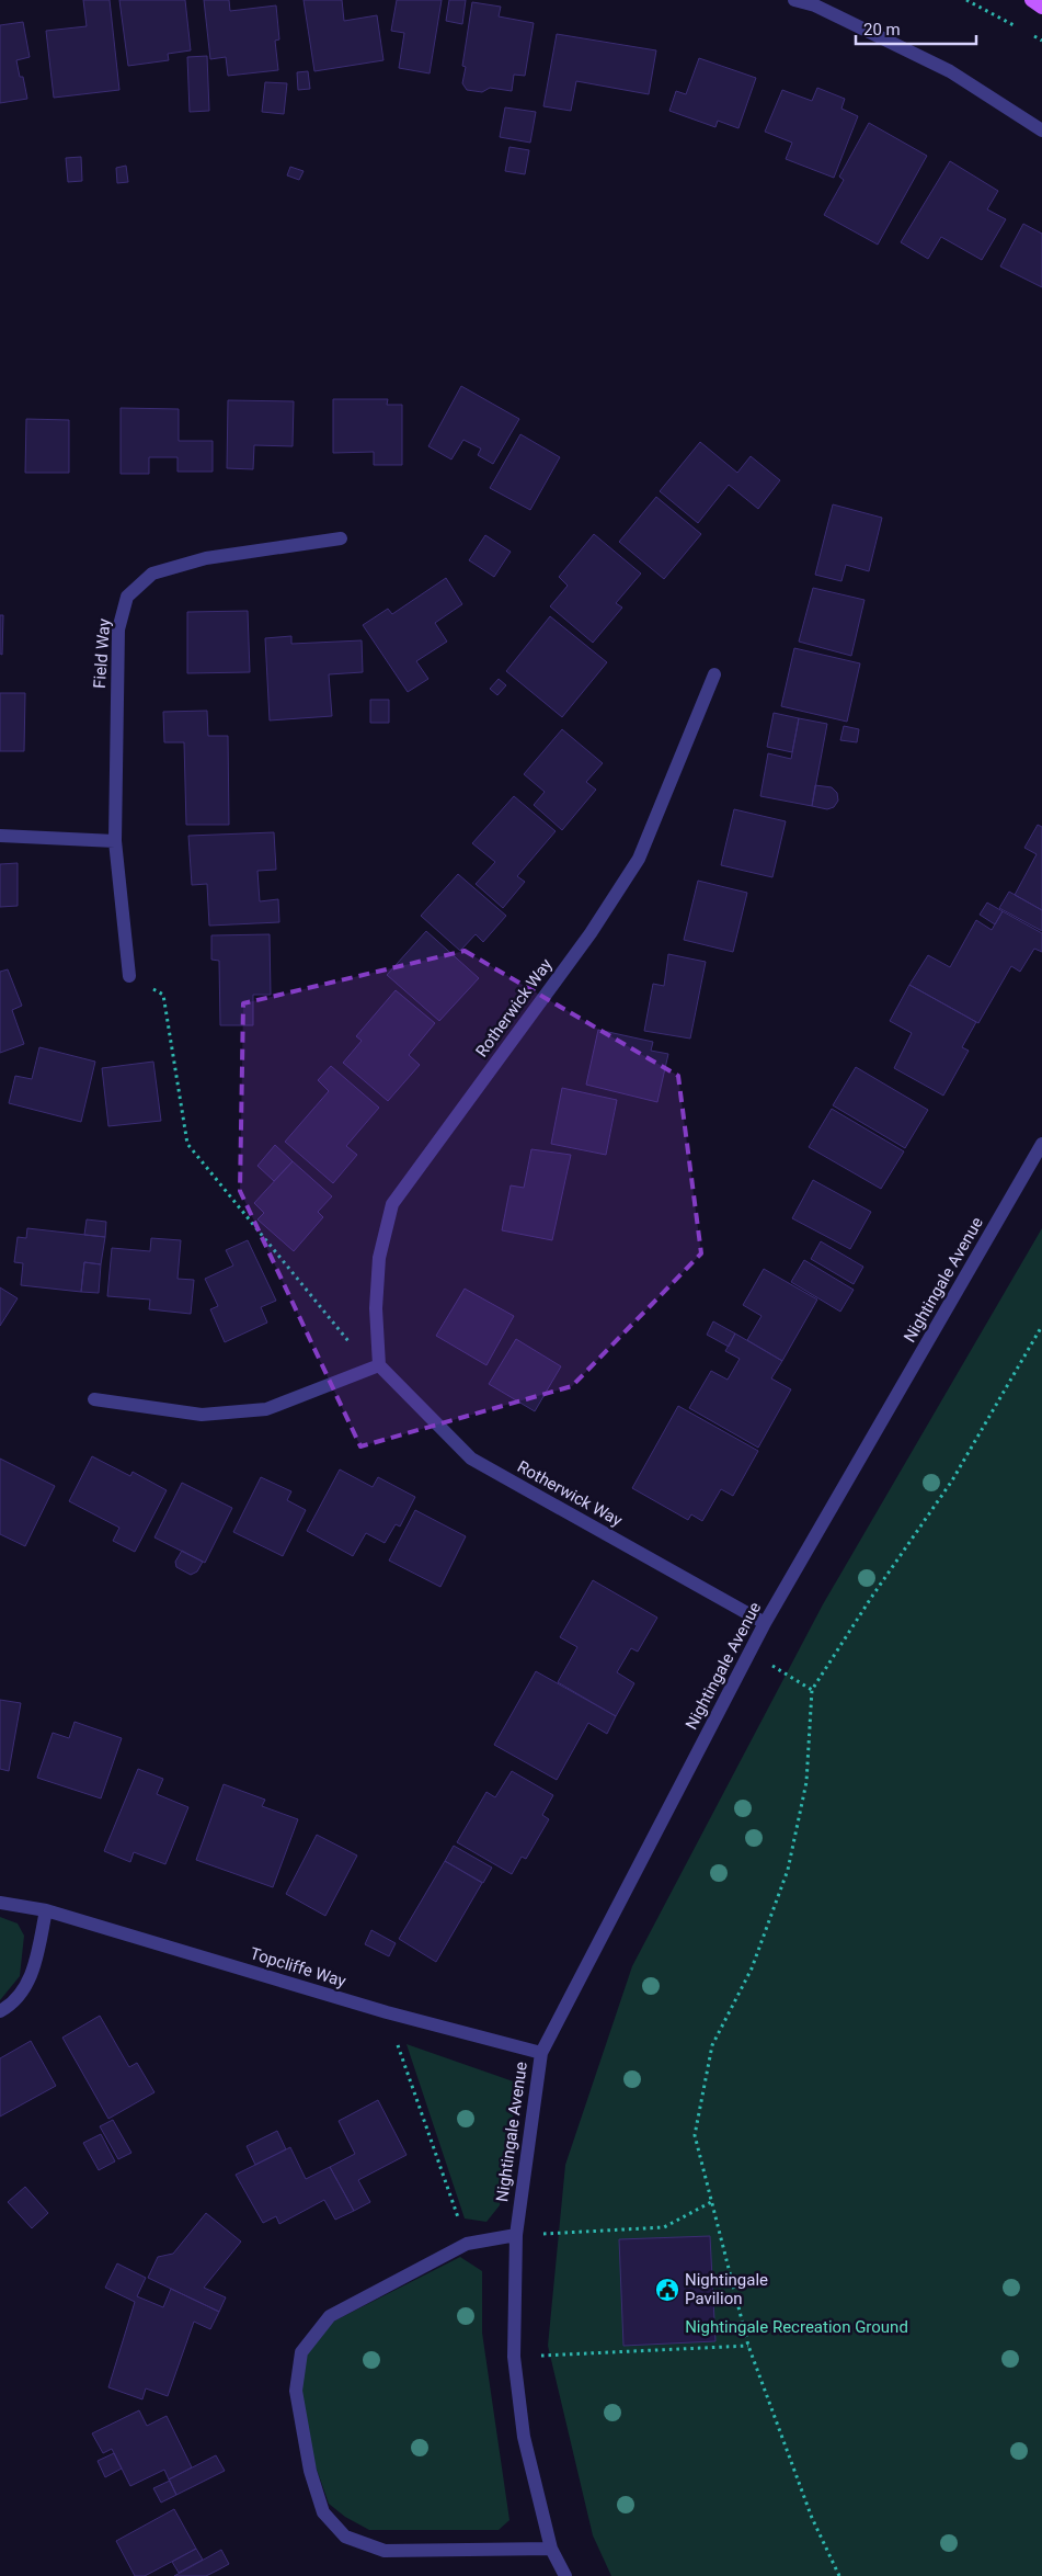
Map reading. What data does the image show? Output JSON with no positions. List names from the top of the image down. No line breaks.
{"streets":{"street":["Field Way","Rotherwick Way","Nightingale Avenue","Topcliffe Way"]},"crossings":[["Rotherwick Way","Nightingale Avenue"],["Nightingale Avenue","Topcliffe Way"]],"parks":["Nightingale Recreation Ground"],"places":{"public building":["Nightingale Pavilion"]},"scale_bar":"20 m"}
